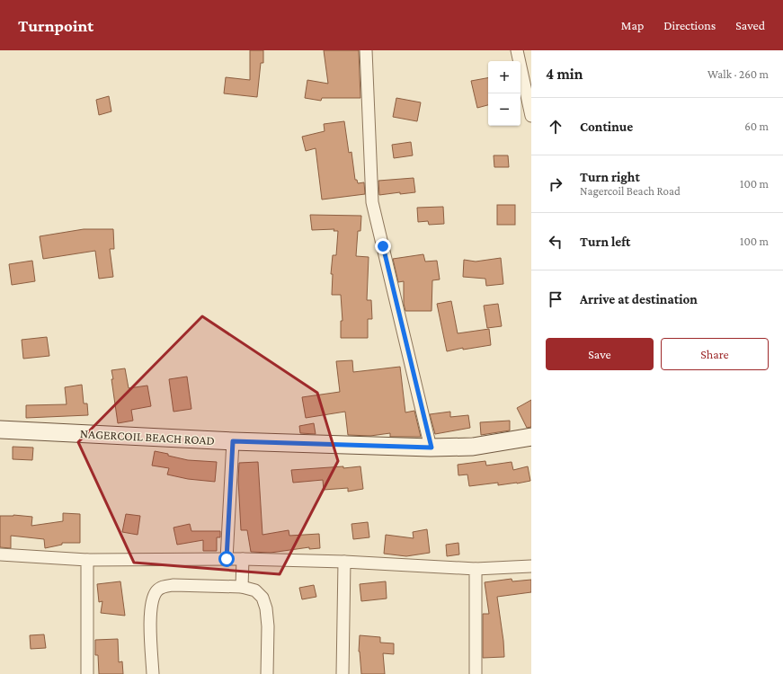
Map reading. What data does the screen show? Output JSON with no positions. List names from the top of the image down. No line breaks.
{"streets":{"main road":["NAGERCOIL BEACH ROAD"]},"page":{"header":"Turnpoint","nav":["Map","Directions","Saved"],"heading":["4 min","Walk · 260 m"],"map_buttons":["+","−"],"list":[["Continue","60 m"],["Turn right","Nagercoil Beach Road","100 m"],["Turn left","100 m"],"Arrive at destination"],"buttons":["Save","Share"]}}
